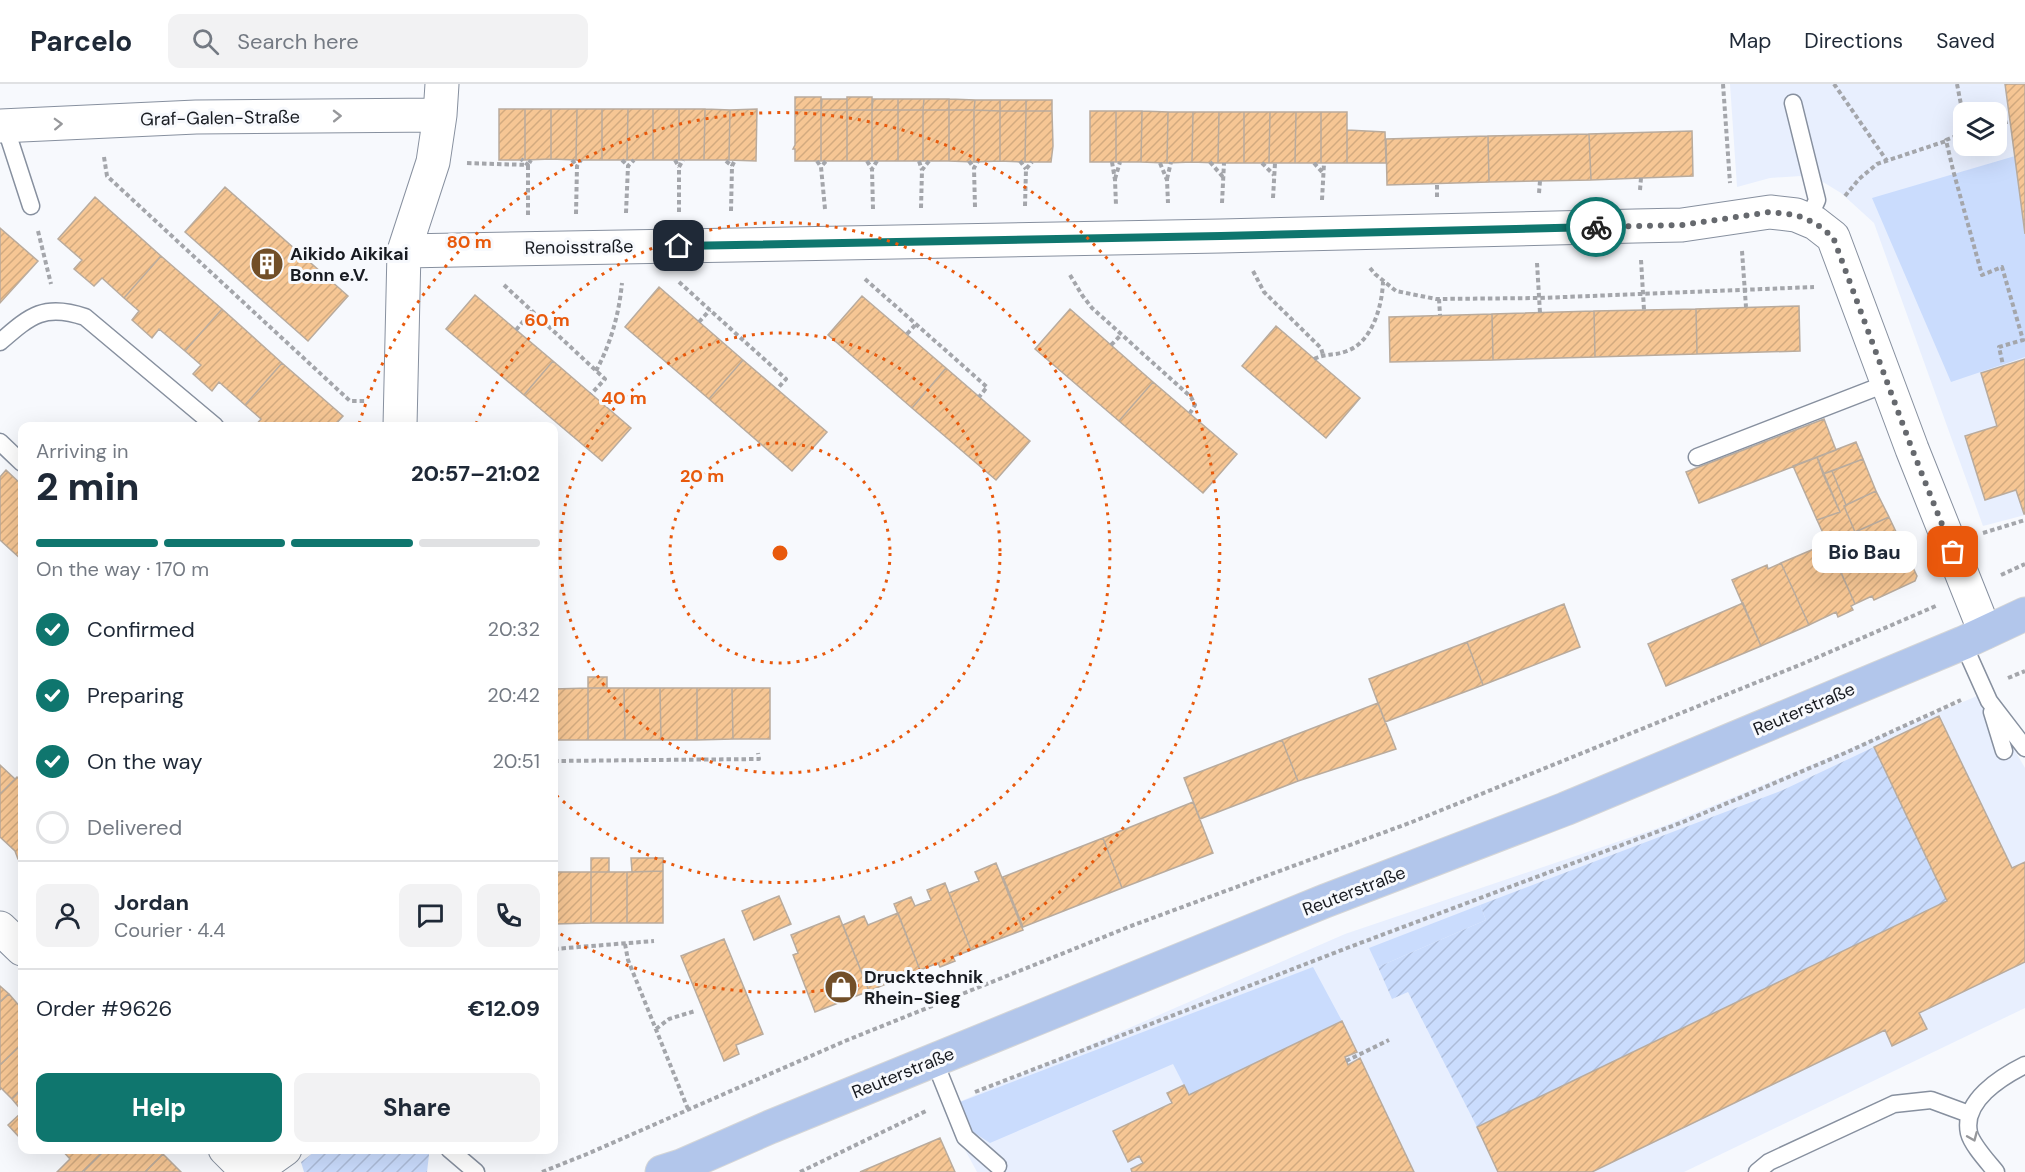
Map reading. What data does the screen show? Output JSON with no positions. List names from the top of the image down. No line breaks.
{"streets":{"main road":["Reuterstraße"],"street":["Graf-Galen-Straße","Renoisstraße"]},"crossings":[["Renoisstraße","Reuterstraße"]],"one_way":["Graf-Galen-Straße"],"places":{"building":["Aikido Aikikai Bonn e.V."],"other":["Bio Bau"],"shop":["Drucktechnik Rhein-Sieg"]},"page":{"header":"Parcelo","search":"Search here","nav":["Map","Directions","Saved"],"heading":["2 min","Arriving in","20:57–21:02"],"panel":["Jordan","Courier · 4.4","Order #9626","€12.09"],"bar":"On the way · 170 m","bubble":"Bio Bau","list":[["Confirmed","20:32"],["Preparing","20:42"],["On the way","20:51"],"Delivered"],"buttons":["Help","Share"]},"rings":["80 m","60 m","40 m","20 m"]}
